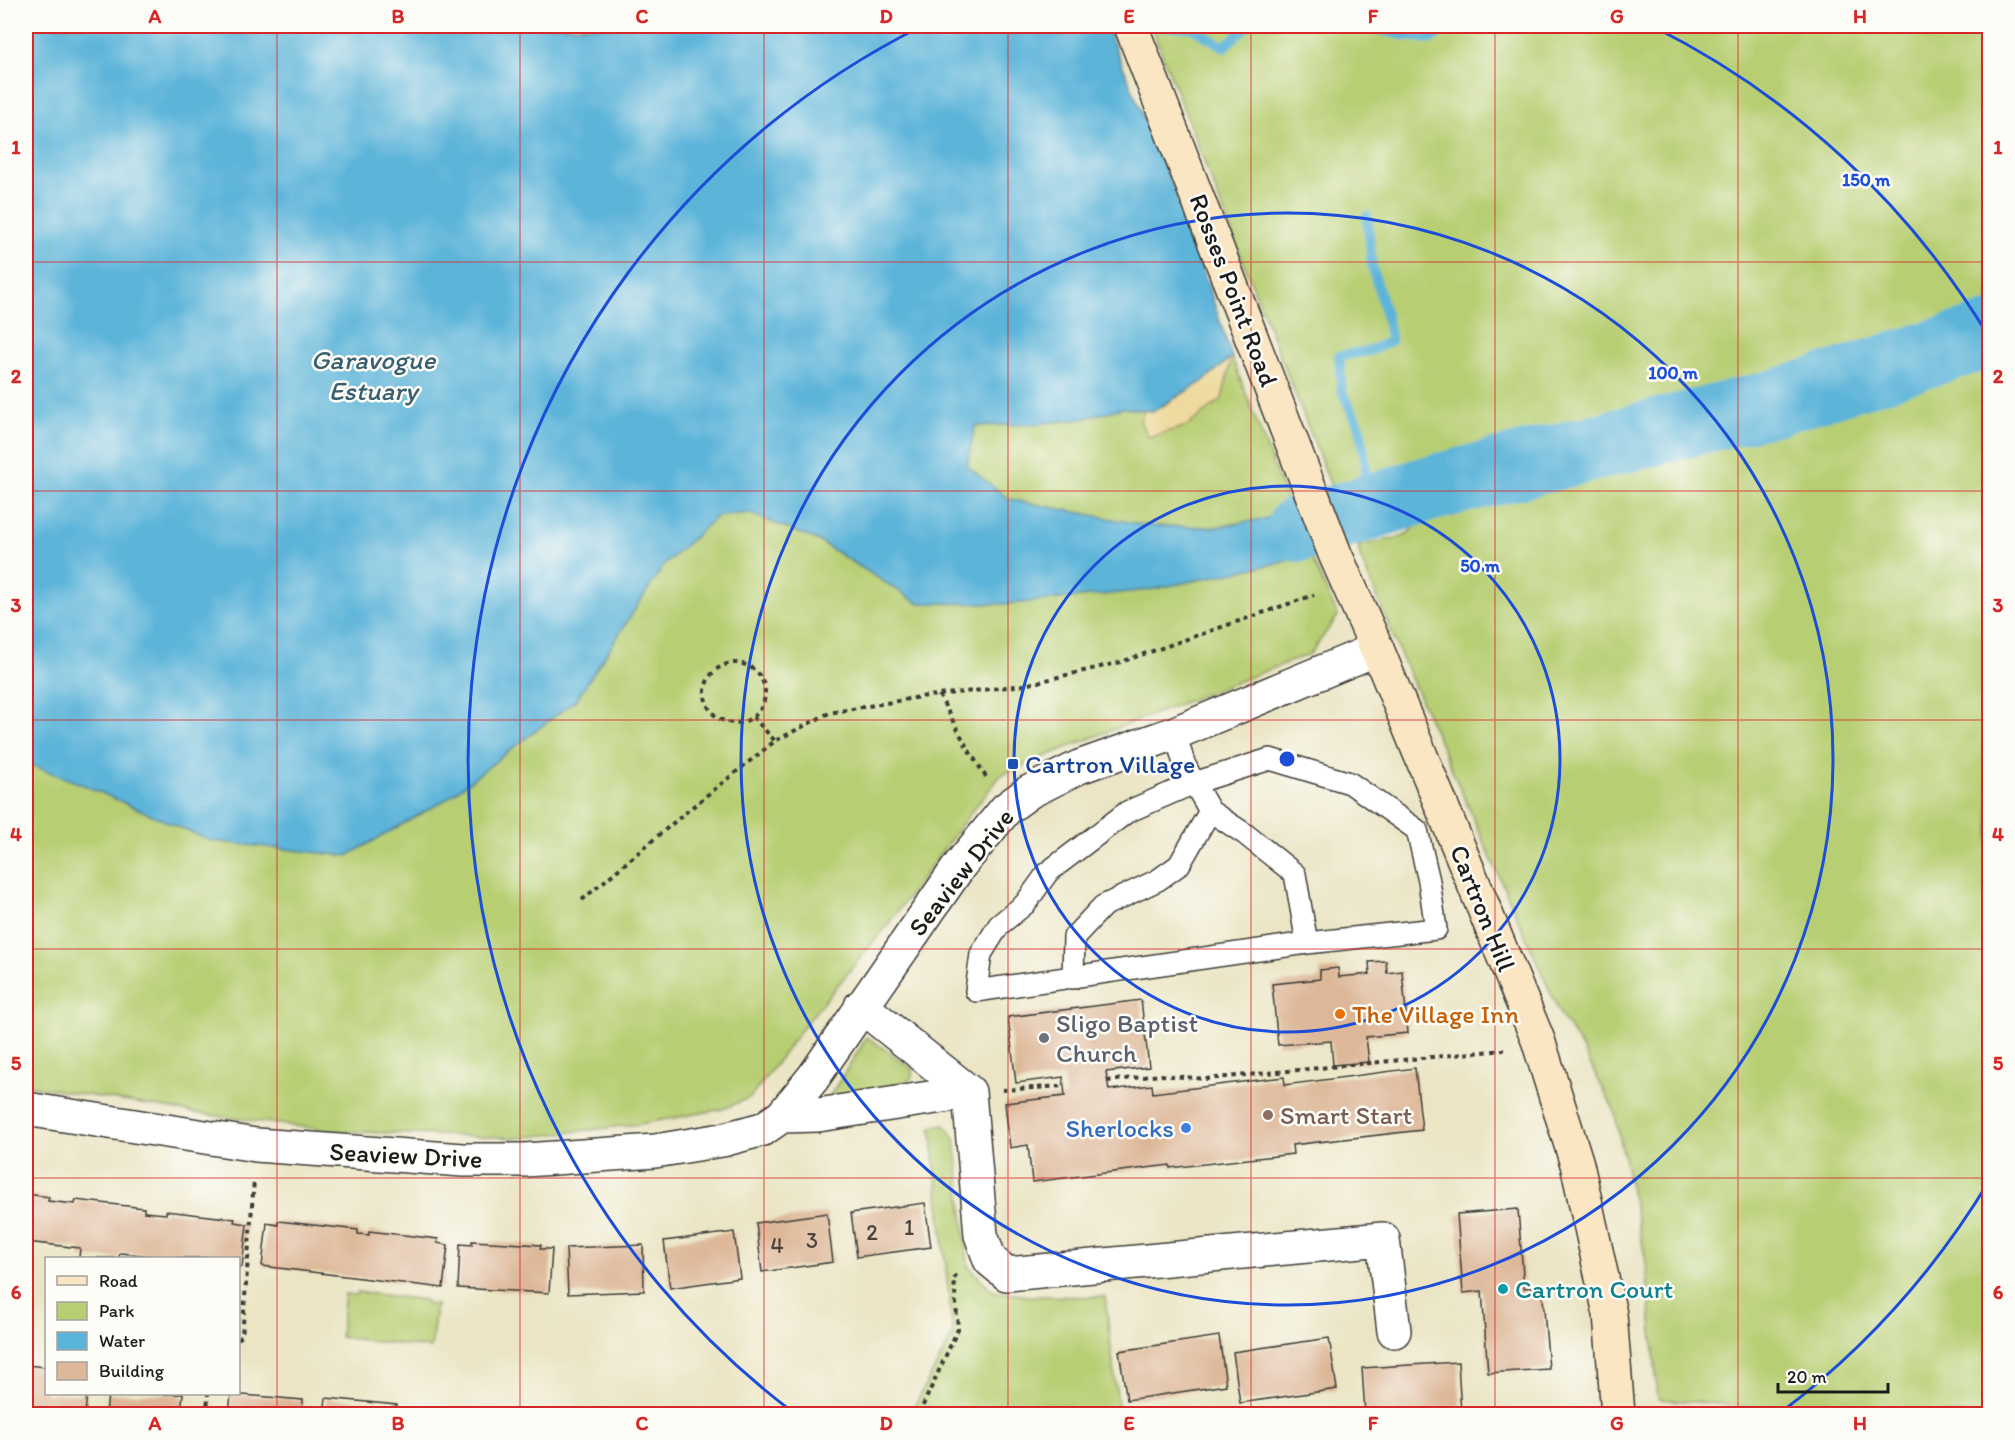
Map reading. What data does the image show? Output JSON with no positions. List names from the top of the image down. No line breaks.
{"streets":{"main road":["Rosses Point Road","Cartron Hill"],"street":["Seaview Drive"]},"crossings":[["Rosses Point Road","Cartron Hill"],["Seaview Drive","Cartron Hill"]],"water":["Garavogue Estuary"],"places":{"transit":["Cartron Village"],"other":["The Village Inn","Sligo Baptist Church","Smart Start","Sherlocks","Cartron Court"]},"house_numbers":["1","2","3","4"],"legend":["Road","Park","Water","Building"],"scale_bar":"20 m","grid":{"columns":["A","B","C","D","E","F","G","H"],"rows":["1","2","3","4","5","6"]},"rings":["150 m","100 m","50 m"]}
